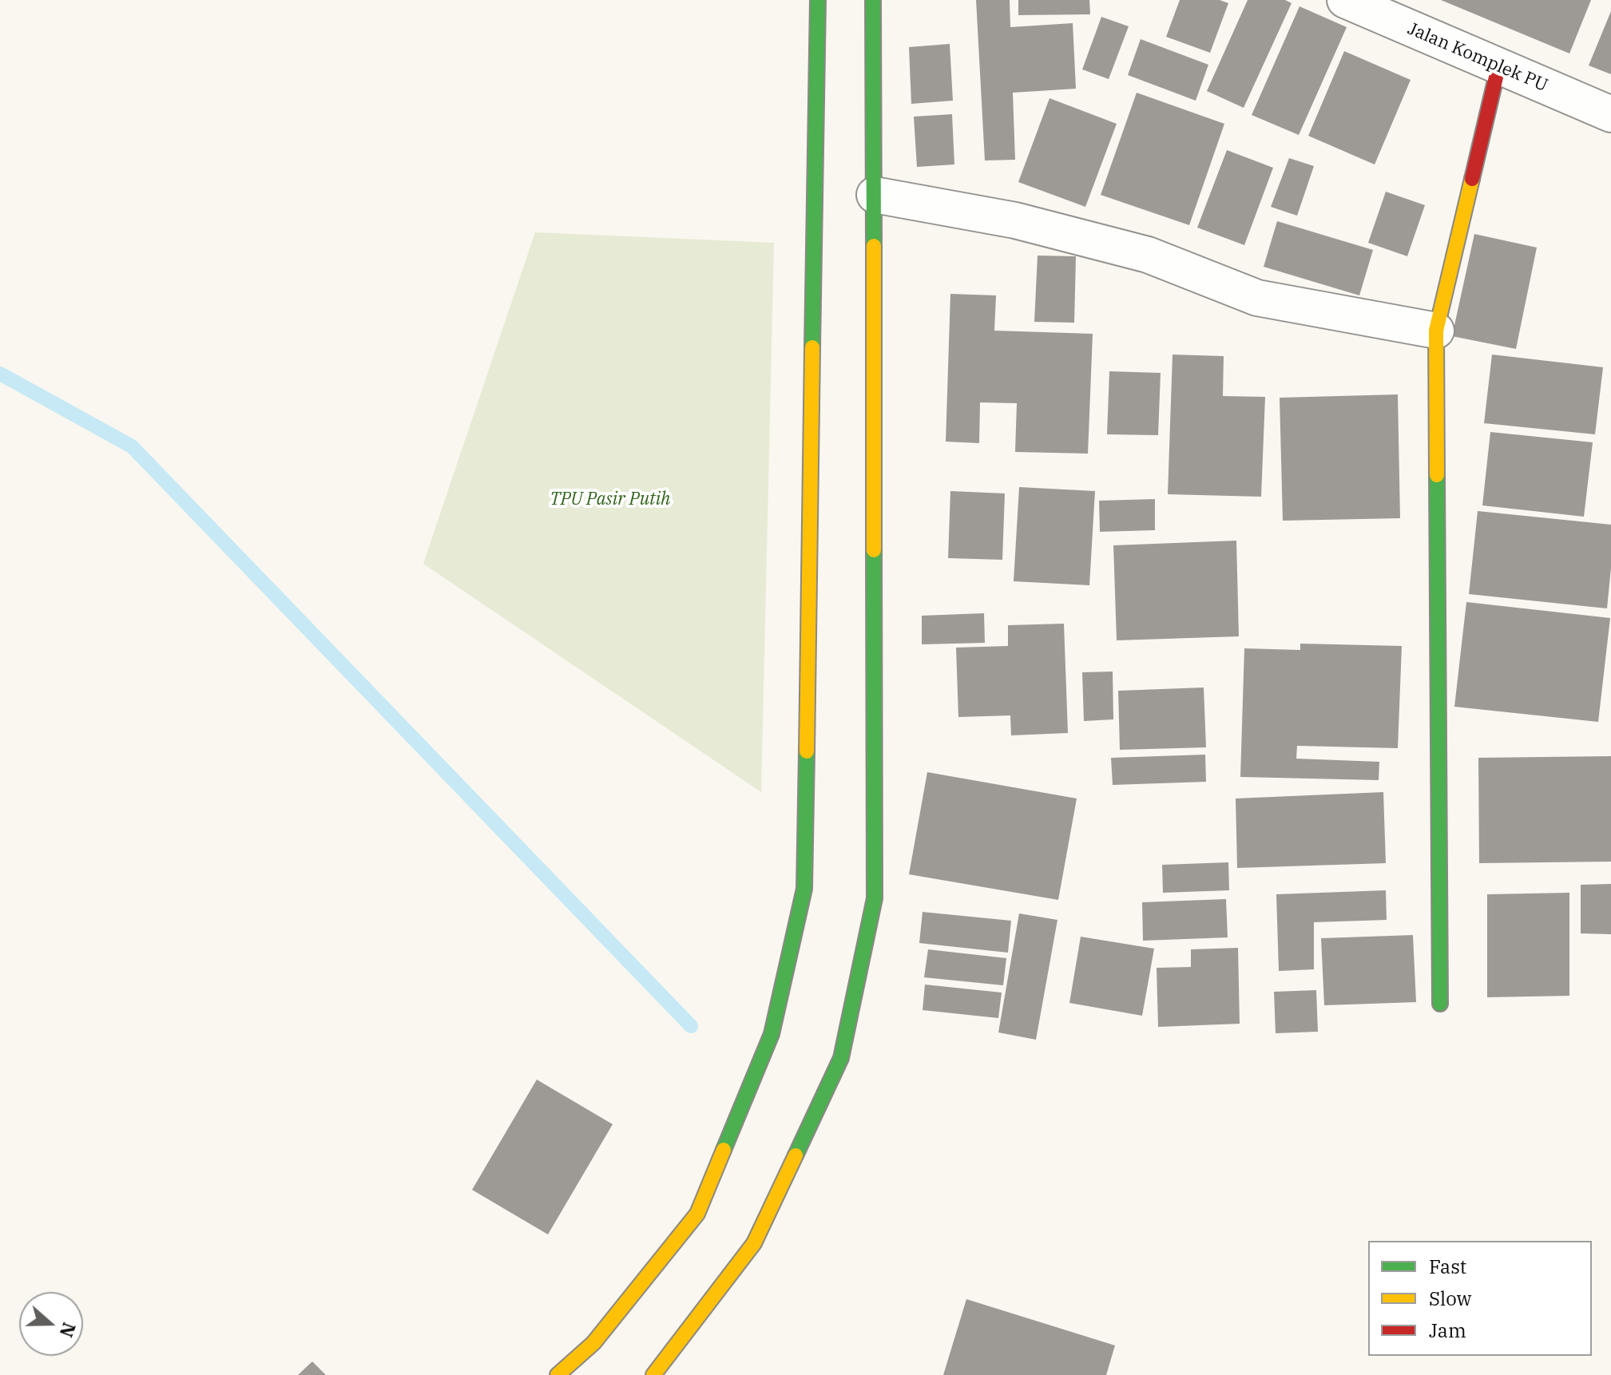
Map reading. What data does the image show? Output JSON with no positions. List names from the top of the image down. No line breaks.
{"streets":{"street":["Jalan Komplek PU"]},"parks":["TPU Pasir Putih"],"legend":["Fast","Slow","Jam"],"north":"right"}
